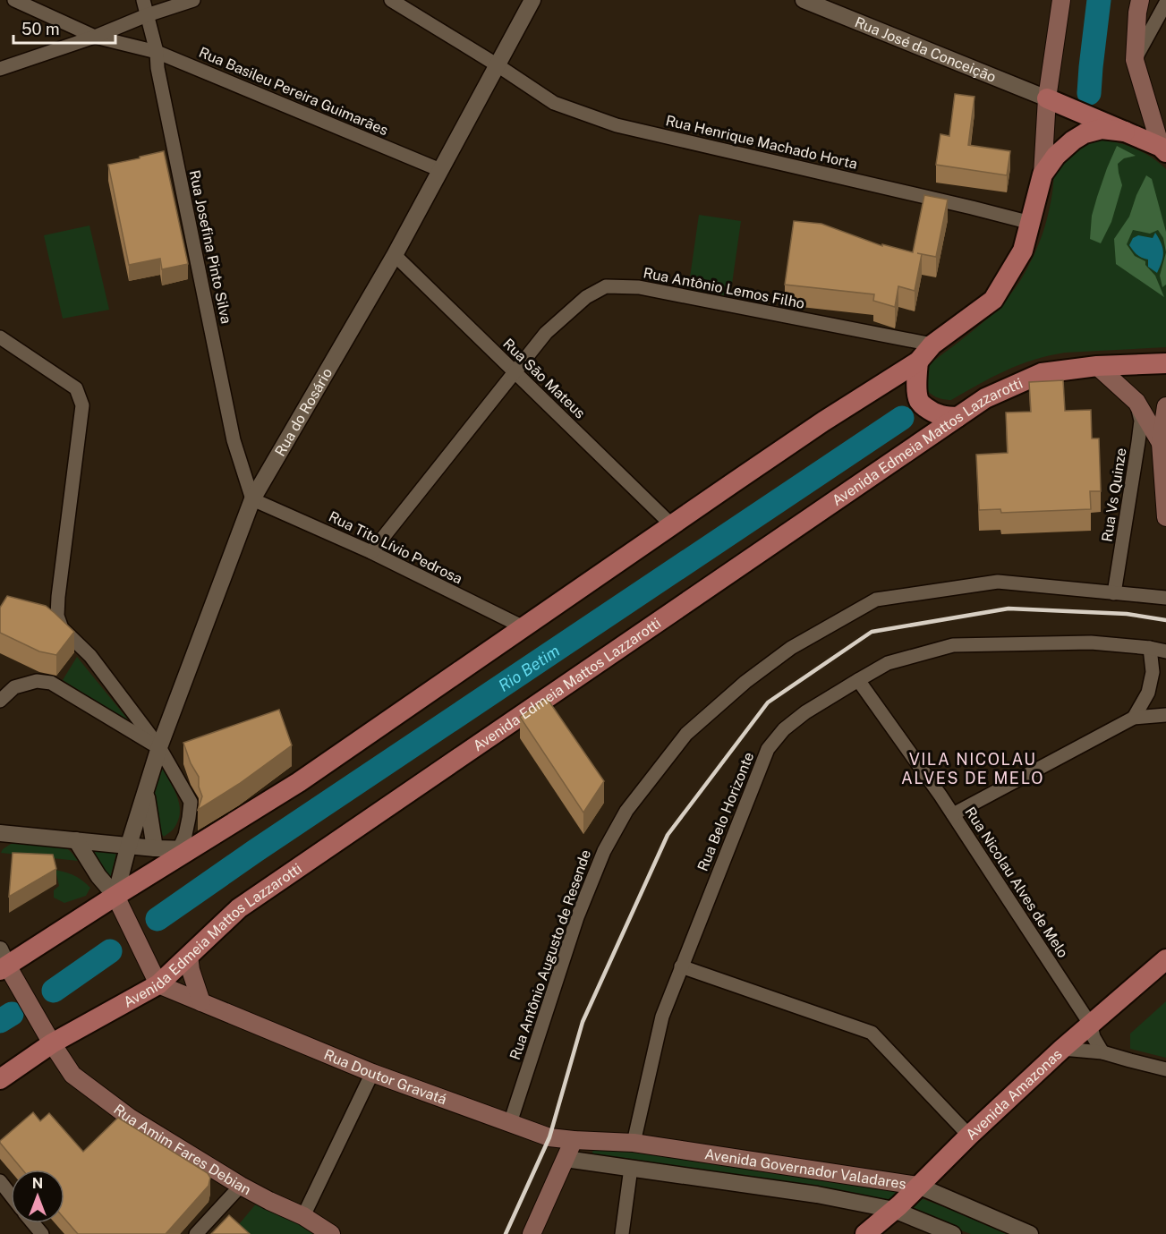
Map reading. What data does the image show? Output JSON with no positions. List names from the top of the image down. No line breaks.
{"streets":{"main road":["Avenida Edmeia Mattos Lazzarotti","Rua Doutor Gravatá","Avenida Amazonas","Rua Amim Fares Debian","Avenida Governador Valadares"],"street":["Rua José da Conceição","Rua Basileu Pereira Guimarães","Rua Henrique Machado Horta","Rua Josefina Pinto Silva","Rua Antônio Lemos Filho","Rua São Mateus","Rua do Rosário","Rua Vs Quinze","Rua Tito Lívio Pedrosa","Rua Belo Horizonte","Rua Nicolau Alves de Melo","Rua Antônio Augusto de Resende"]},"crossings":[["Rua Basileu Pereira Guimarães","Rua Josefina Pinto Silva"],["Rua Basileu Pereira Guimarães","Rua do Rosário"],["Rua Henrique Machado Horta","Rua do Rosário"],["Rua Josefina Pinto Silva","Rua do Rosário"],["Rua Josefina Pinto Silva","Rua Tito Lívio Pedrosa"],["Rua Antônio Lemos Filho","Rua São Mateus"],["Rua Antônio Lemos Filho","Rua Tito Lívio Pedrosa"],["Rua São Mateus","Rua do Rosário"],["Rua do Rosário","Rua Tito Lívio Pedrosa"],["Avenida Edmeia Mattos Lazzarotti","Rua Doutor Gravatá"],["Avenida Edmeia Mattos Lazzarotti","Rua Amim Fares Debian"],["Rua Vs Quinze","Rua Antônio Augusto de Resende"],["Rua Belo Horizonte","Rua Nicolau Alves de Melo"],["Rua Belo Horizonte","Avenida Governador Valadares"],["Rua Nicolau Alves de Melo","Avenida Amazonas"],["Rua Antônio Augusto de Resende","Rua Doutor Gravatá"],["Rua Doutor Gravatá","Avenida Governador Valadares"],["Avenida Amazonas","Avenida Governador Valadares"]],"districts":["VILA NICOLAU ALVES DE MELO"],"water":["Rio Betim"],"scale_bar":"50 m","north":"top"}
